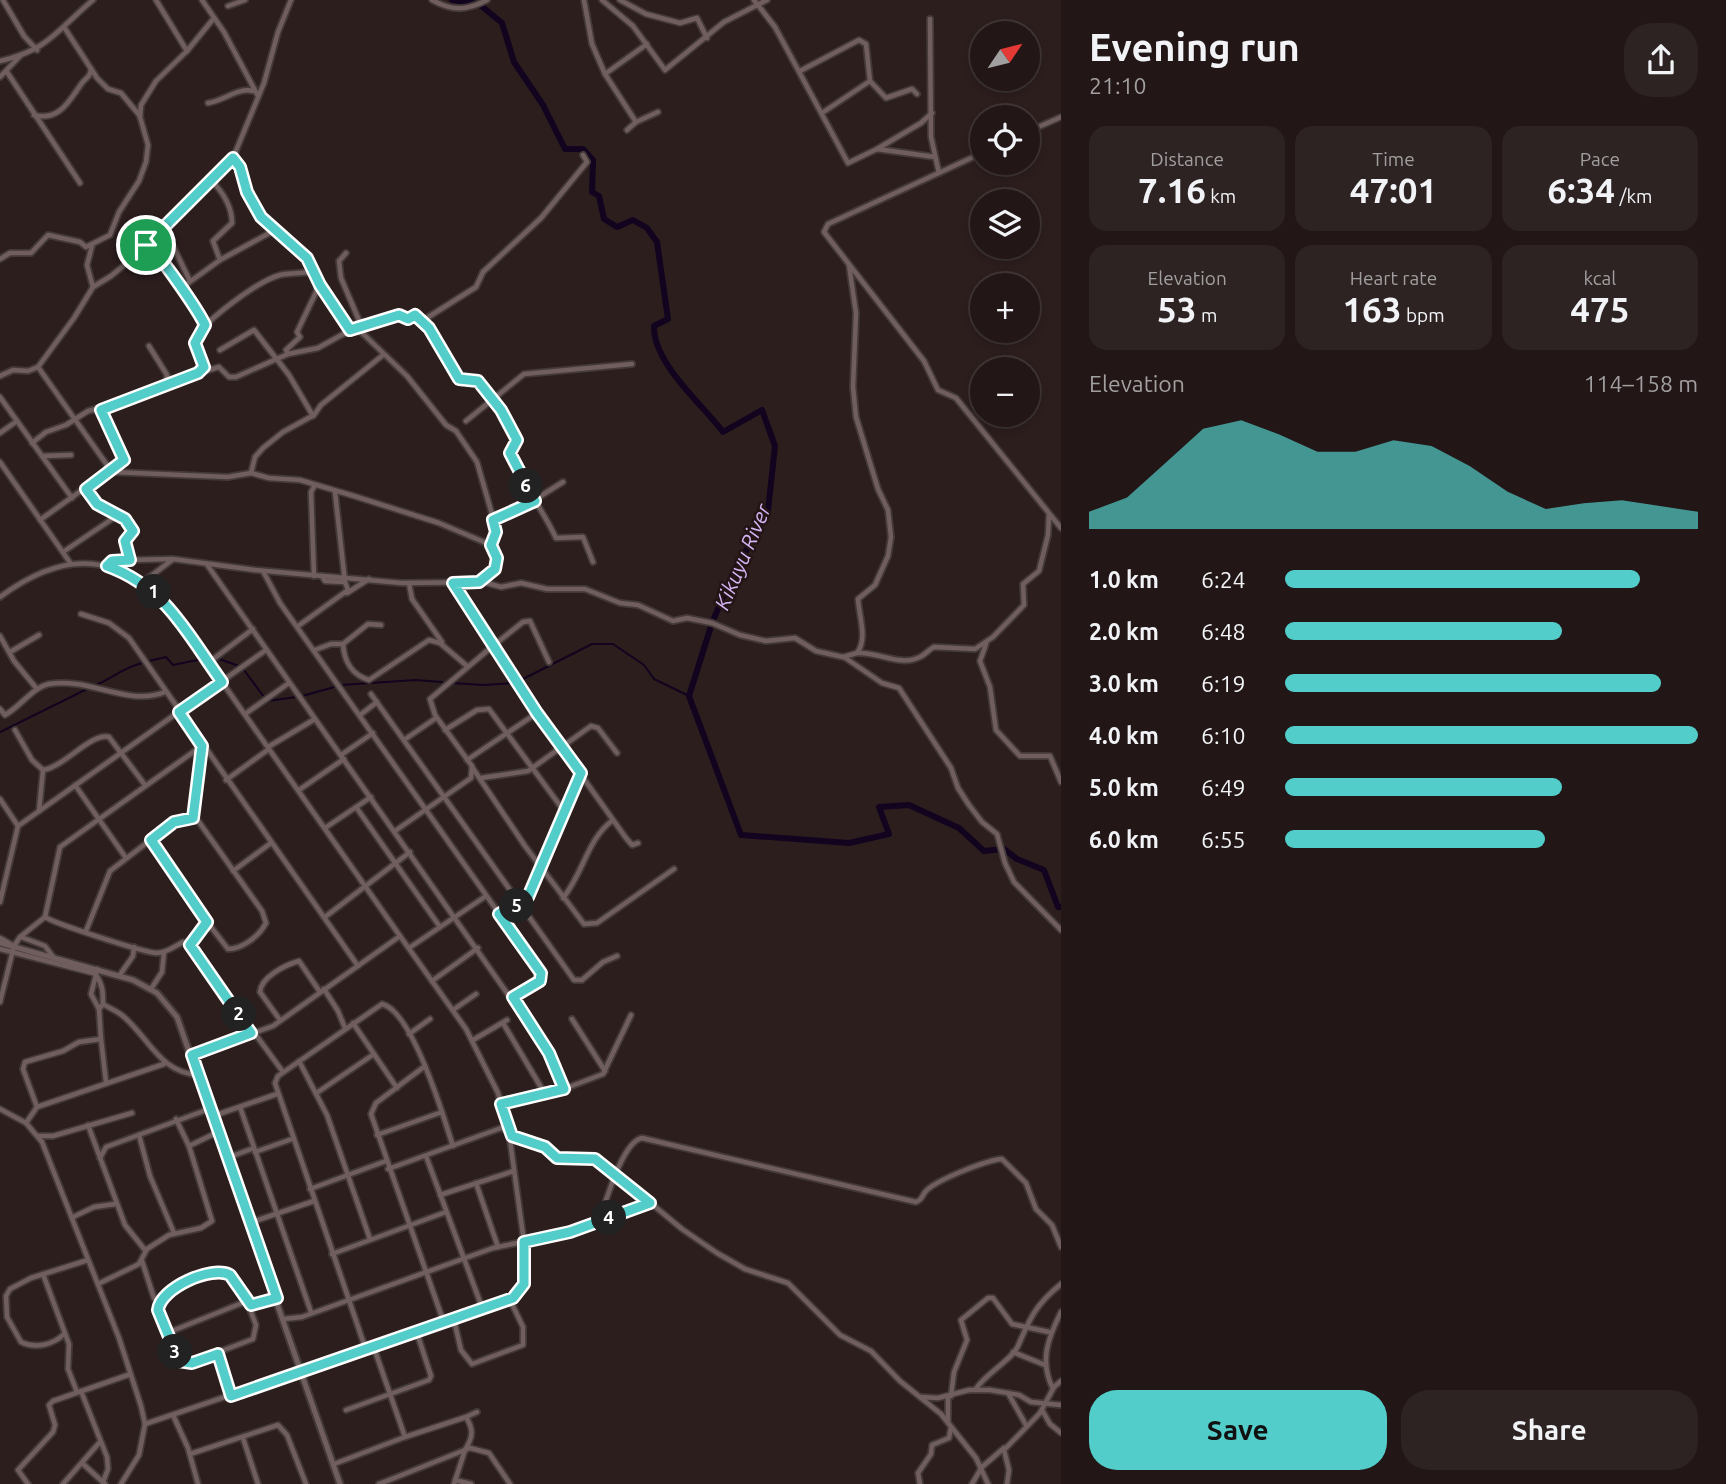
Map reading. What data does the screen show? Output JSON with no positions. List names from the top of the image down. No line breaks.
{"water":["Kikuyu River"],"north":"top right","page":{"heading":["Evening run","21:10"],"map_buttons":["+","−"],"stats":[["Distance","7.16 km"],["Time","47:01"],["Pace","6:34 /km"],["Elevation","53 m"],["Heart rate","163 bpm"],["kcal","475"]],"chart":["Elevation","114–158 m"],"pins":["6","1","5","2","4","3"],"list":[{"name":"1.0 km","note":"6:24"},{"name":"2.0 km","note":"6:48"},{"name":"3.0 km","note":"6:19"},{"name":"4.0 km","note":"6:10"},{"name":"5.0 km","note":"6:49"},{"name":"6.0 km","note":"6:55"}],"buttons":["Save","Share"]}}
